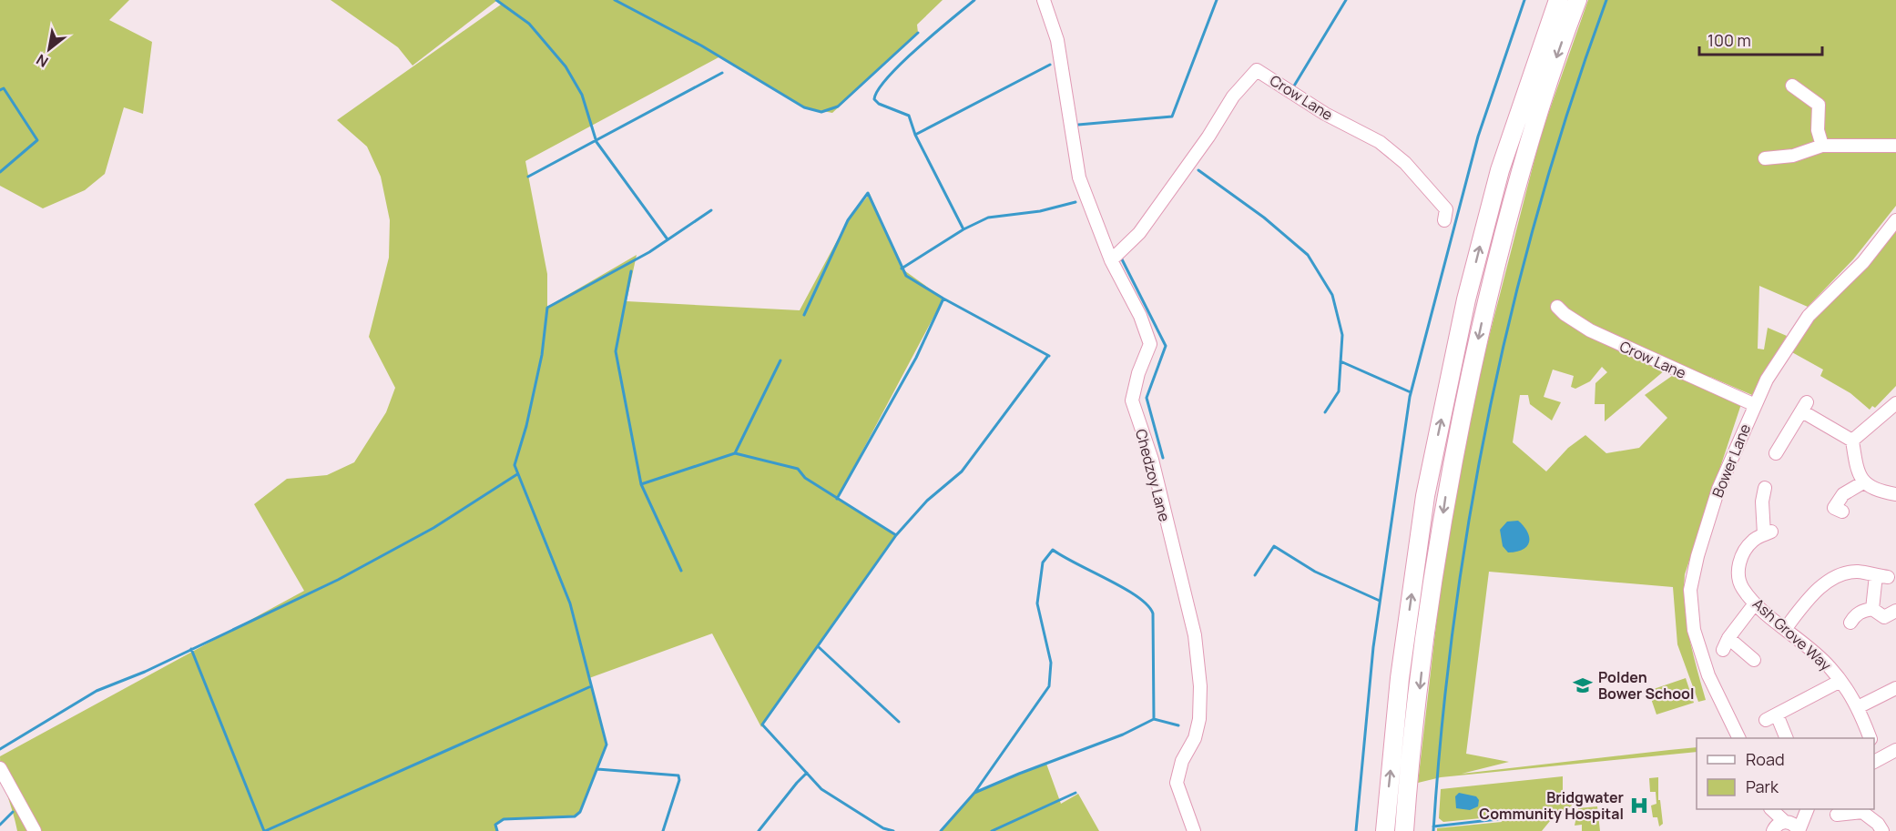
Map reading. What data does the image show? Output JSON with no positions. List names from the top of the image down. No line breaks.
{"streets":{"street":["Crow Lane","Bower Lane","Chedzoy Lane","Ash Grove Way"]},"crossings":[["Crow Lane","Bower Lane"],["Crow Lane","Chedzoy Lane"]],"places":{"school or university":["Polden Bower School"],"hospital":["Bridgwater Community Hospital"]},"legend":["Road","Park"],"scale_bar":"100 m","north":"bottom left"}
